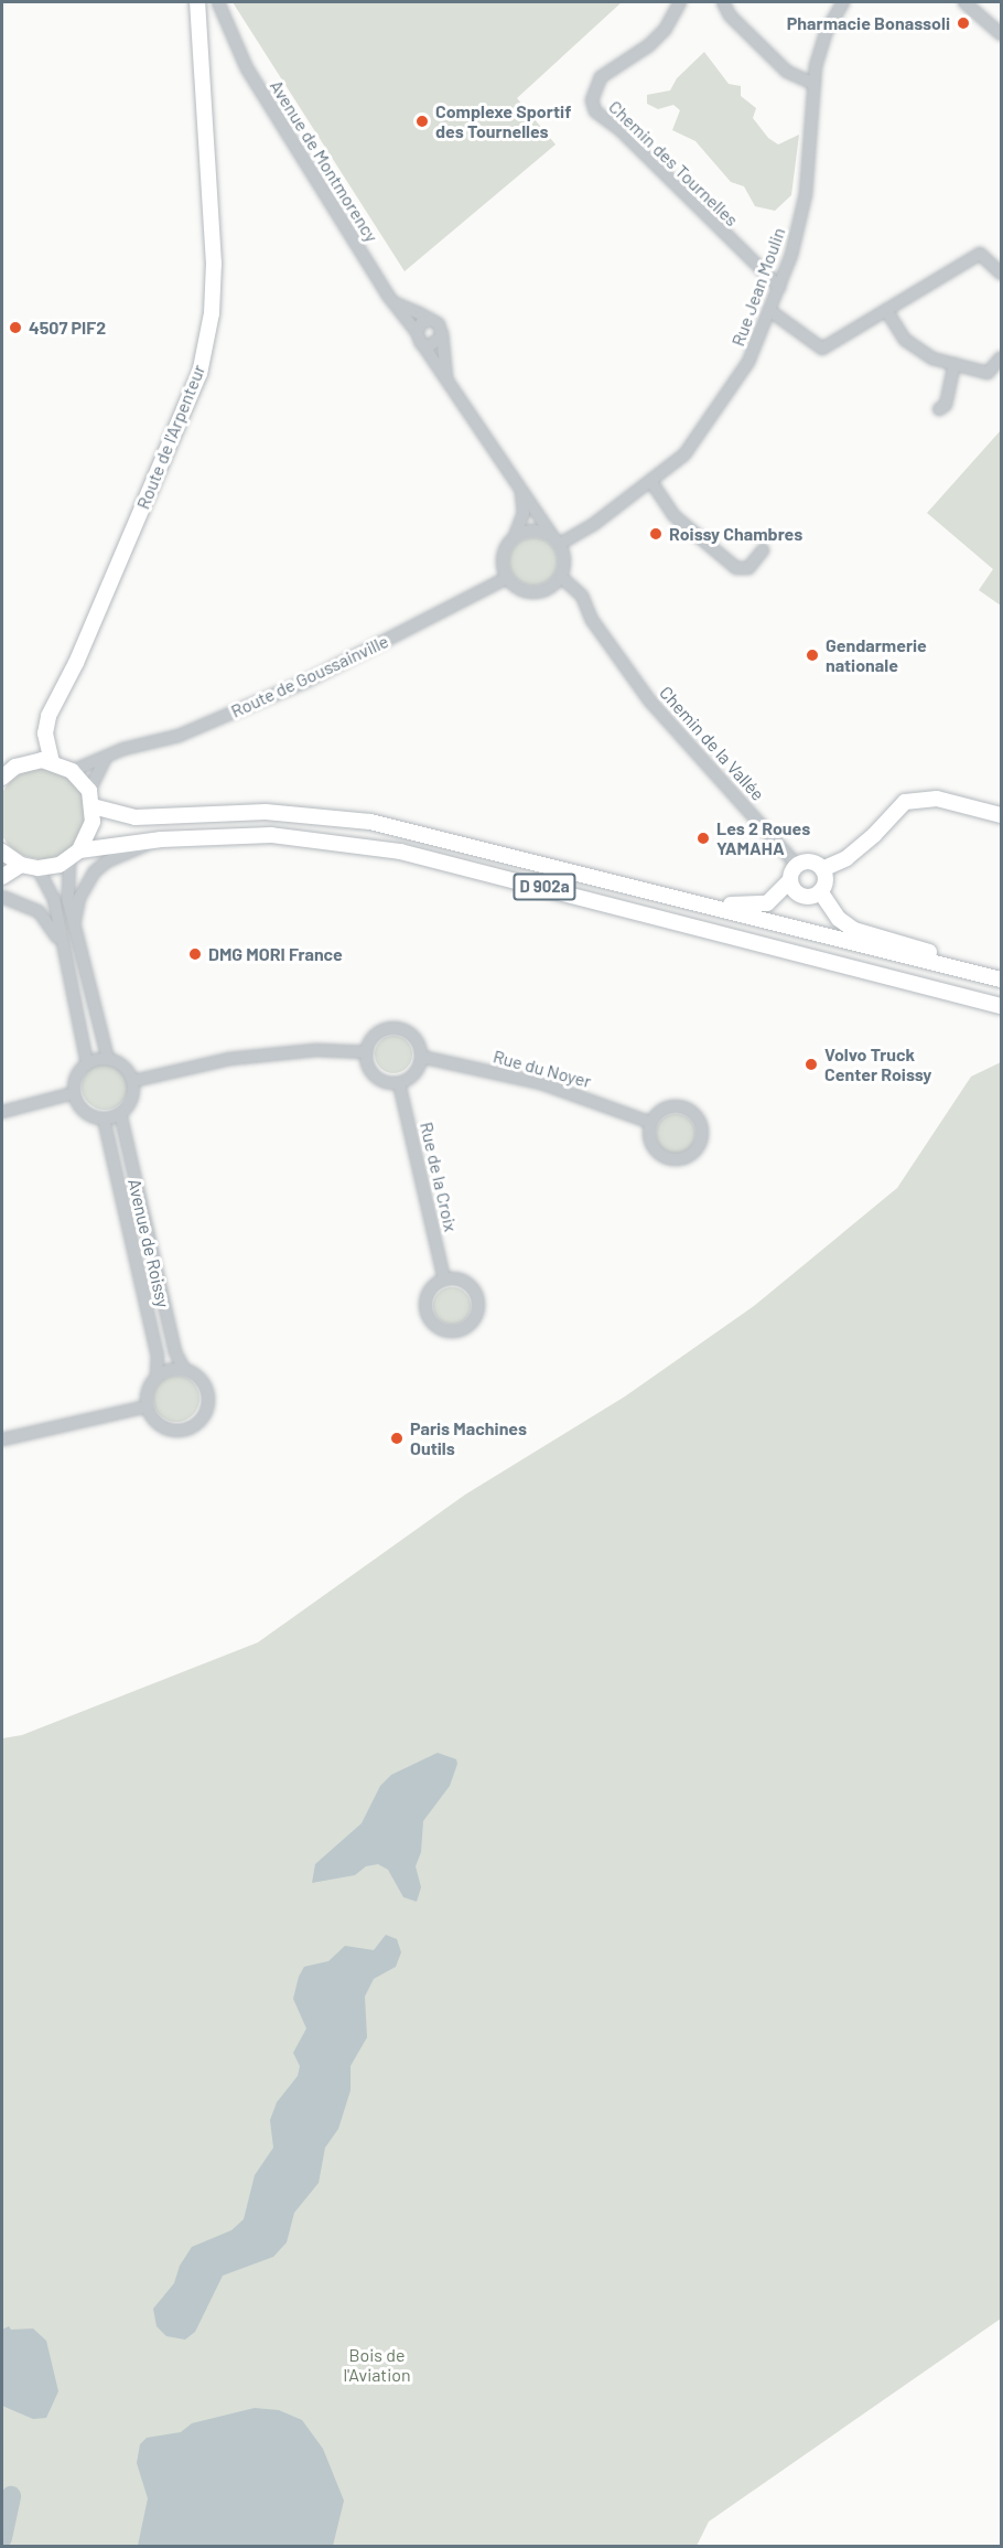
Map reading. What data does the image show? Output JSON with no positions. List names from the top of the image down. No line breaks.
{"streets":{"main road":["Route de l'Arpenteur","D 902a"],"street":["Avenue de Montmorency","Chemin des Tournelles","Rue Jean Moulin","Route de Goussainville","Chemin de la Vallée","Rue du Noyer","Rue de la Croix","Avenue de Roissy"]},"crossings":[["Chemin des Tournelles","Rue Jean Moulin"],["Rue Jean Moulin","Route de Goussainville"],["Rue Jean Moulin","Chemin de la Vallée"],["Route de Goussainville","Chemin de la Vallée"],["Rue du Noyer","Rue de la Croix"]],"parks":["Bois de l'Aviation"],"places":["Pharmacie Bonassoli","Complexe Sportif des Tournelles","4507 PIF2","Roissy Chambres","Gendarmerie nationale","Les 2 Roues YAMAHA","DMG MORI France","Volvo Truck Center Roissy","Paris Machines Outils"]}
